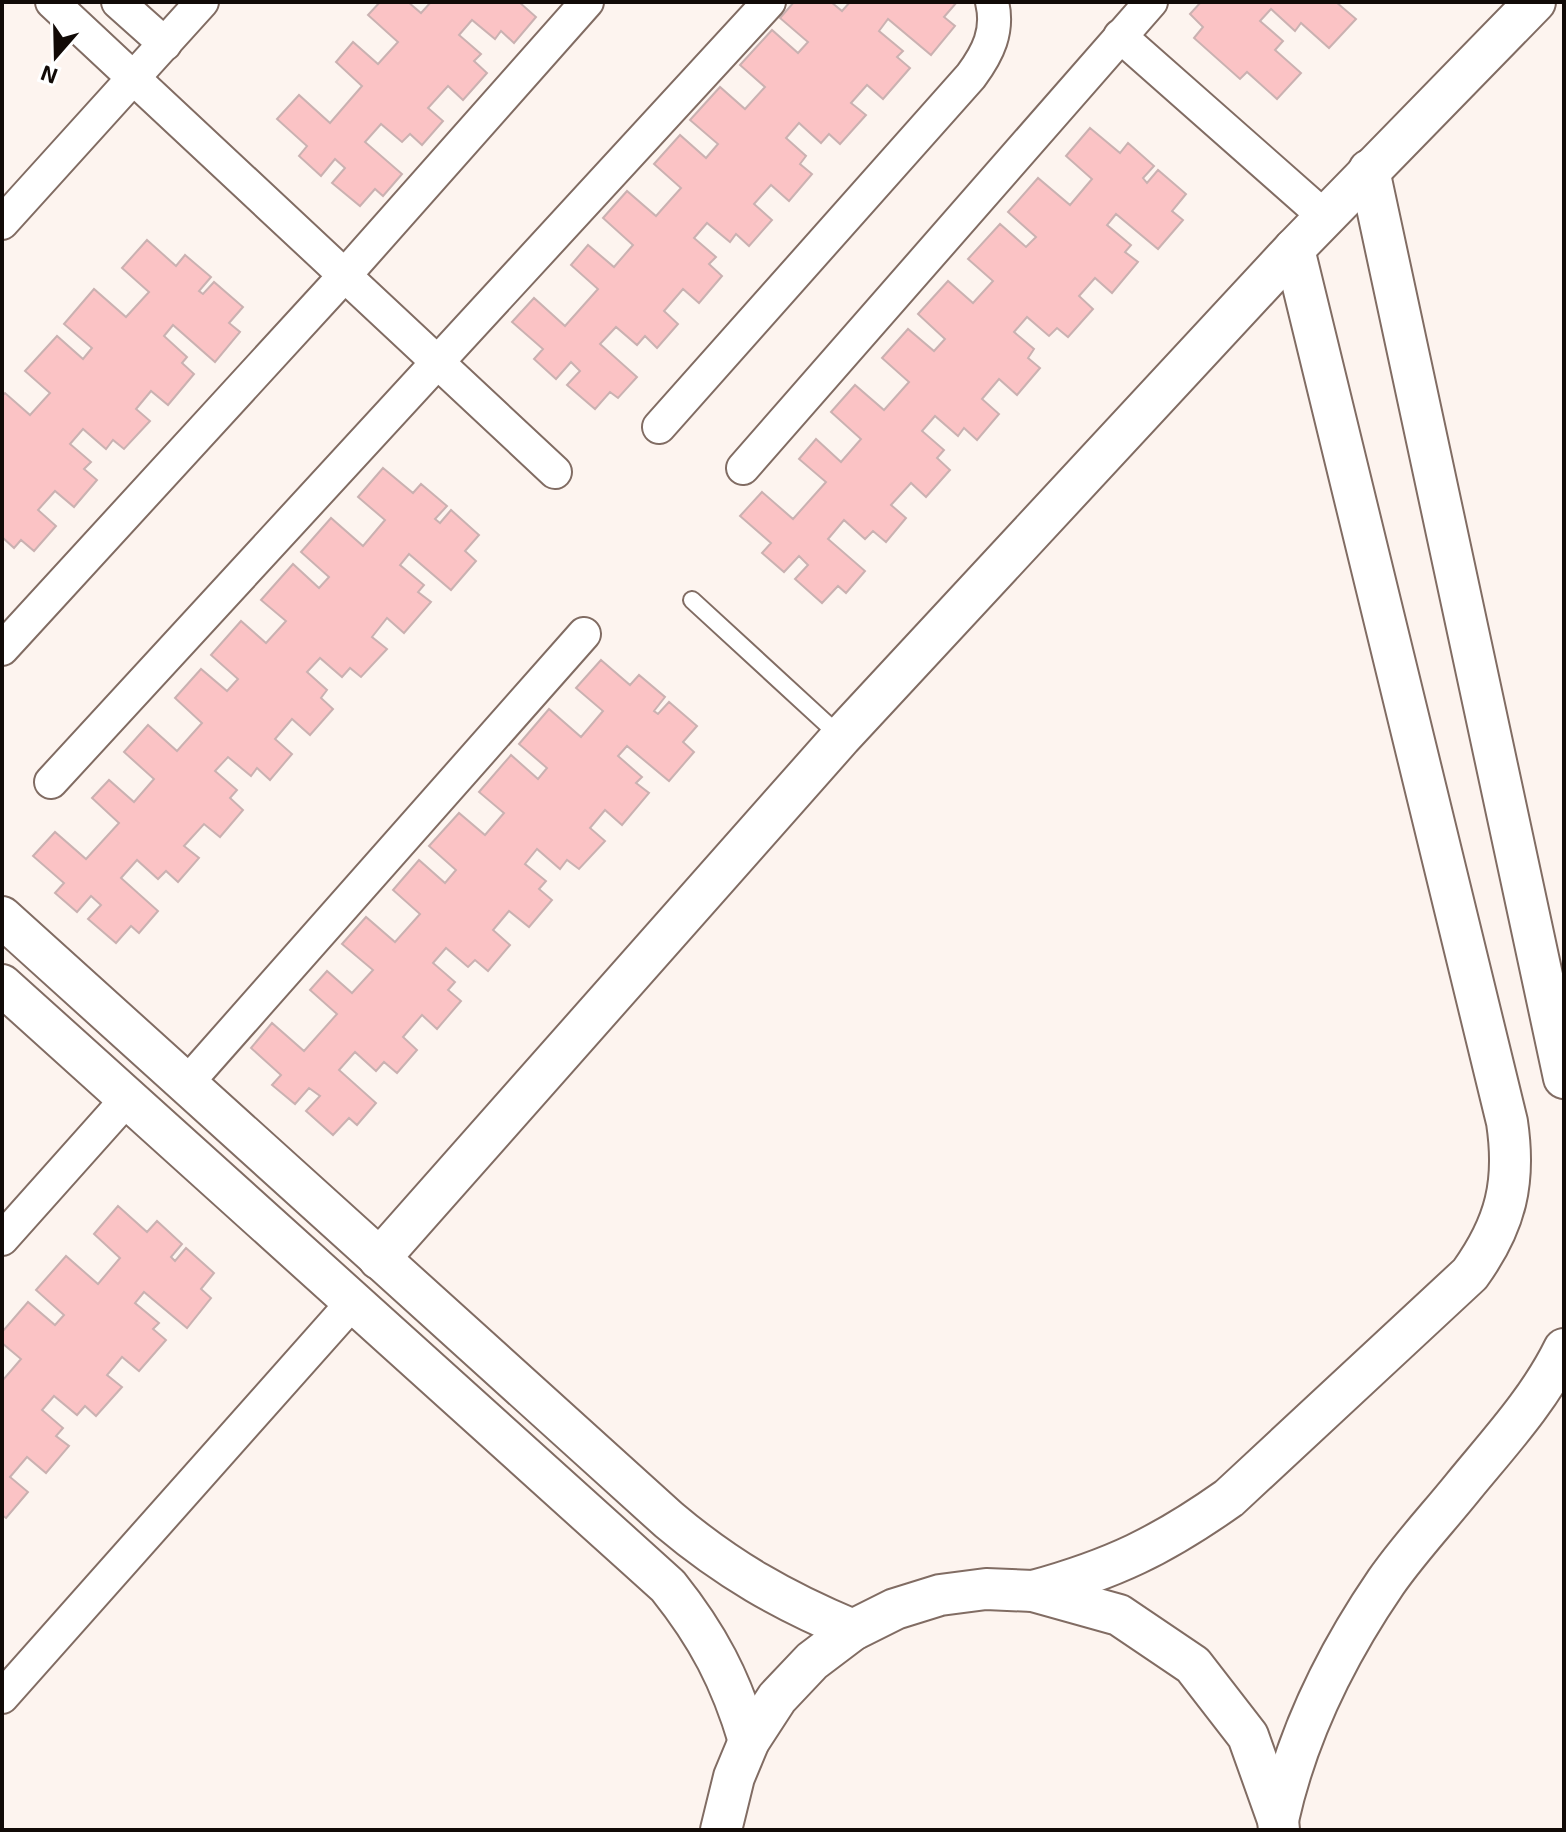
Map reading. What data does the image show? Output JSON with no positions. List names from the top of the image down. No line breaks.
{"north":"bottom"}
